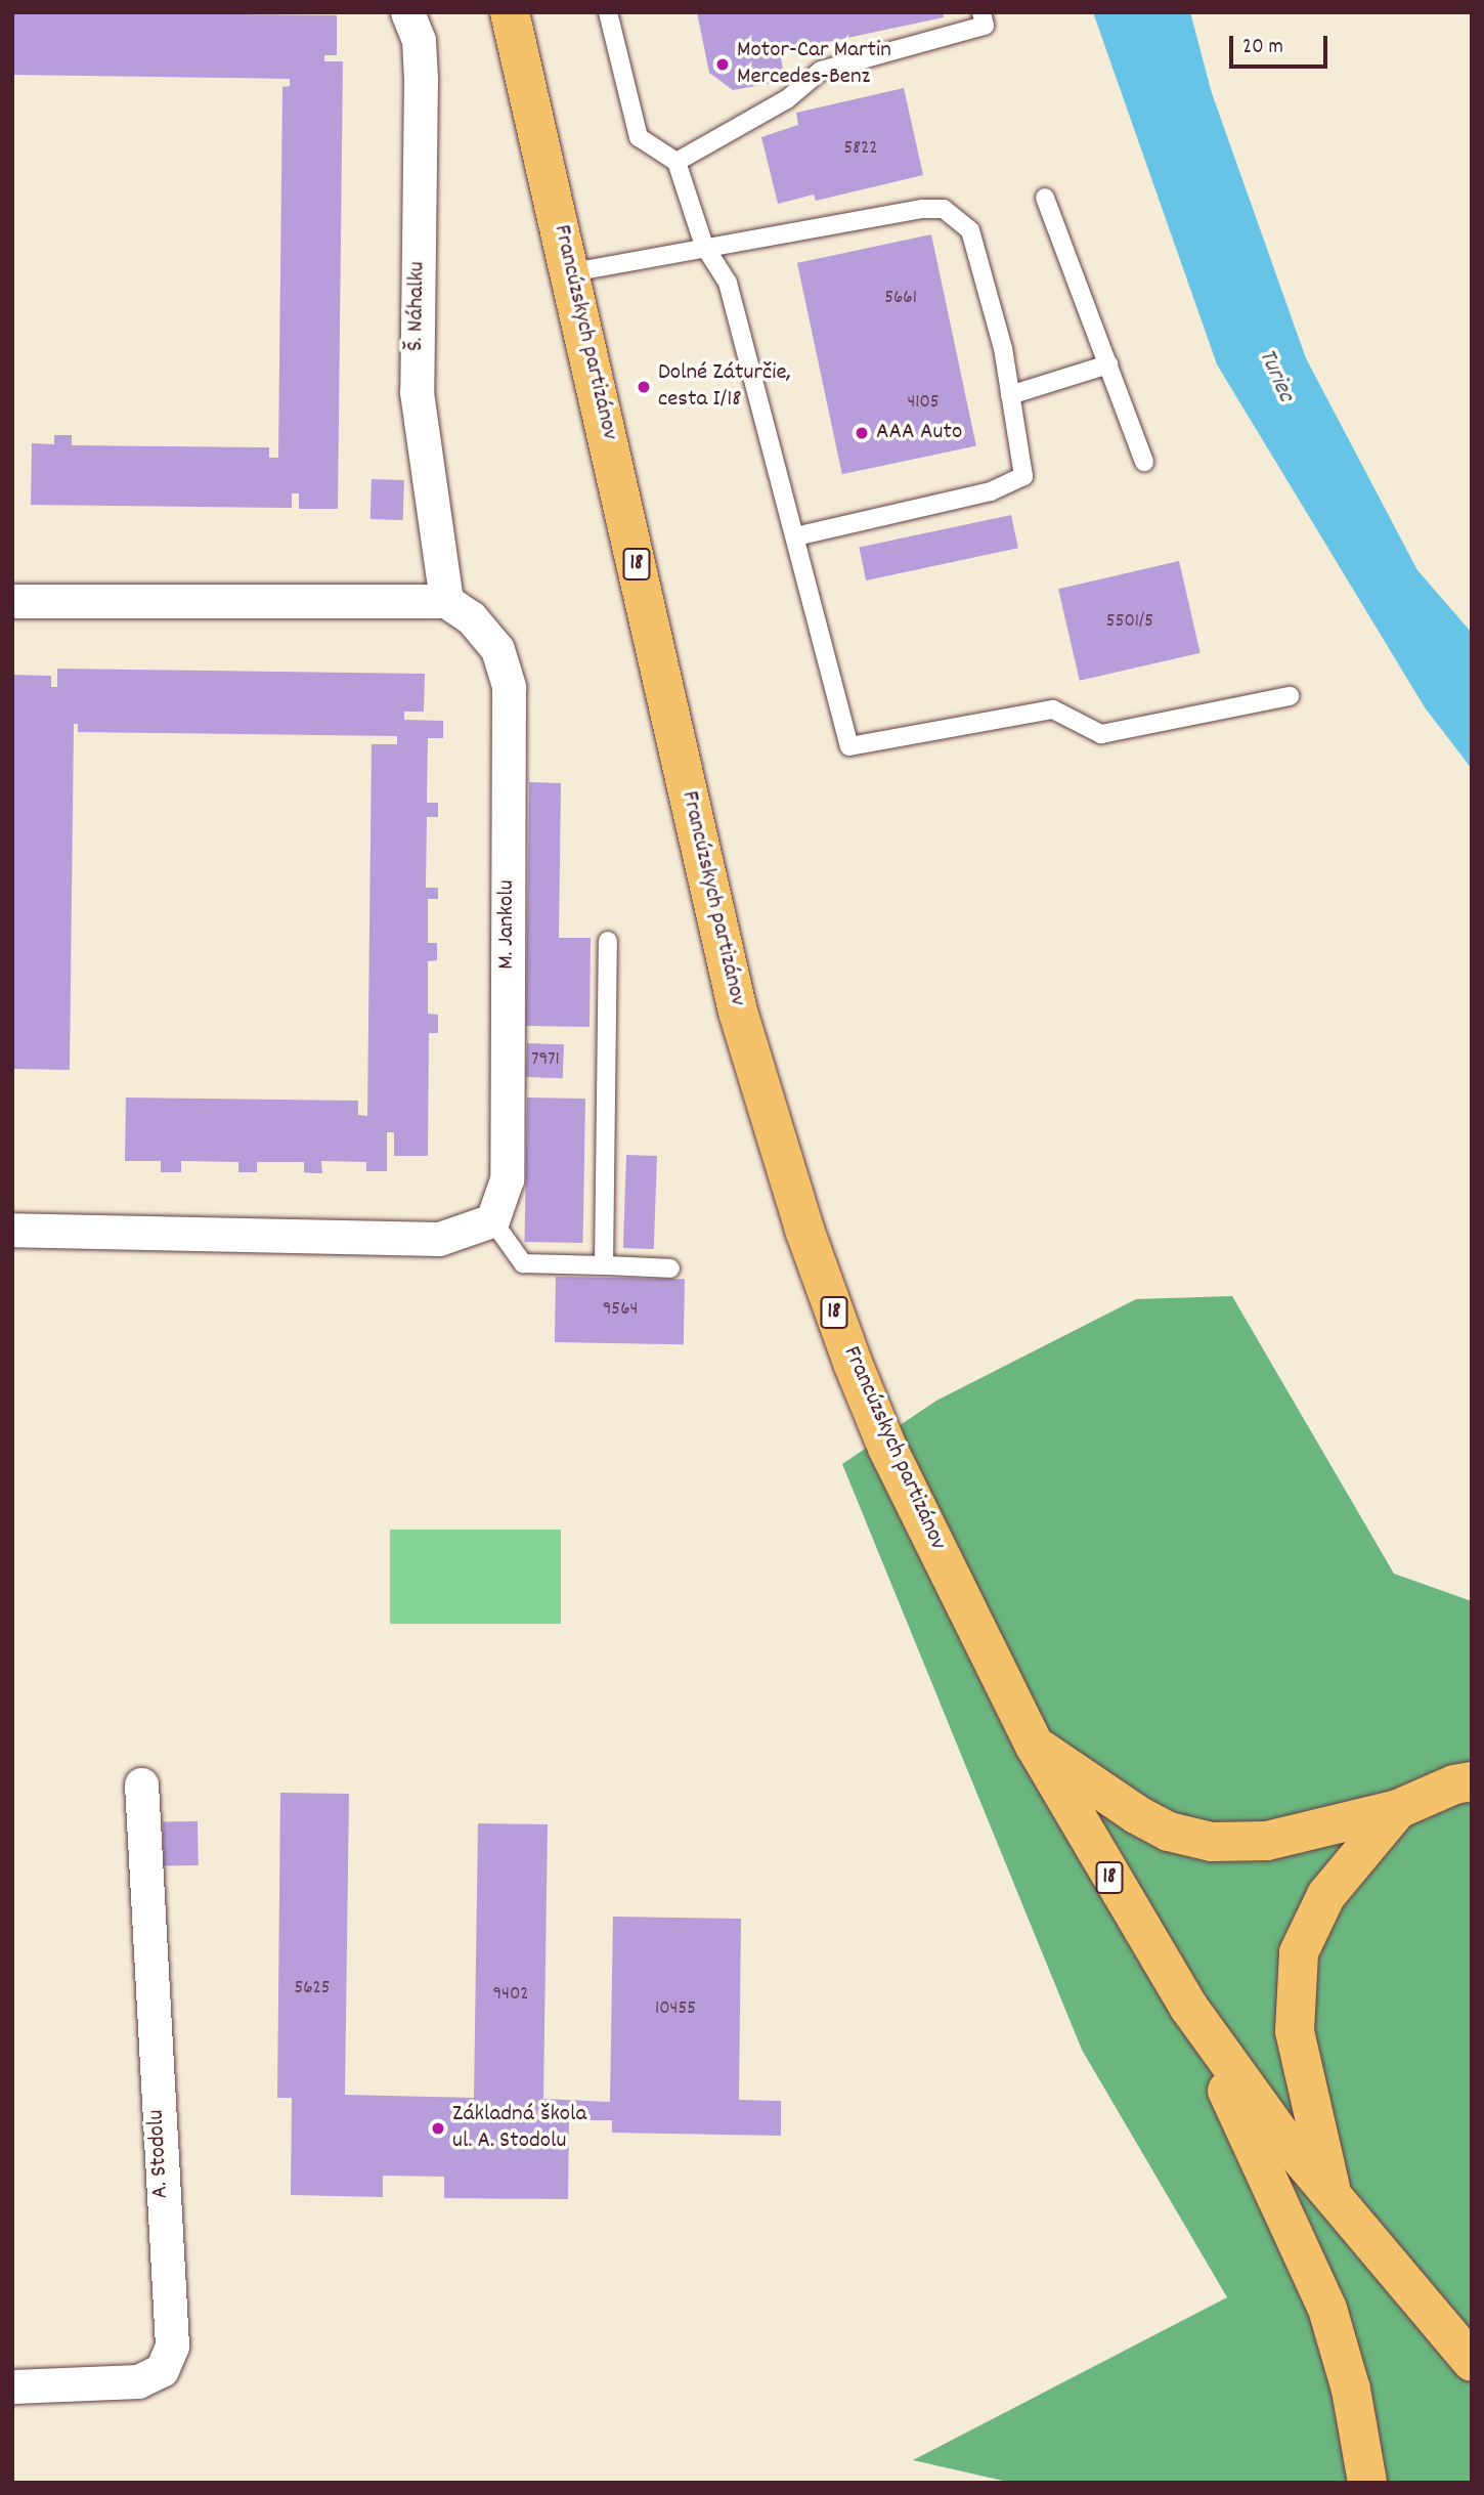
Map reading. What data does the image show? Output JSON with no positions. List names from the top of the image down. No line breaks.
{"streets":{"main road":["Francúzskych partizánov","18"],"street":["Š. Náhalku","M. Jankolu","A. Stodolu"]},"crossings":[["Š. Náhalku","M. Jankolu"],["Francúzskych partizánov","18"]],"water":["Turiec"],"places":["Motor-Car Martin Mercedes-Benz","Dolné Záturčie, cesta I/18","AAA Auto","Základná škola ul. A. Stodolu"],"house_numbers":["5822","5661","4105","5501/5","7971","9564","5625","9402","10455"],"scale_bar":"20 m"}
